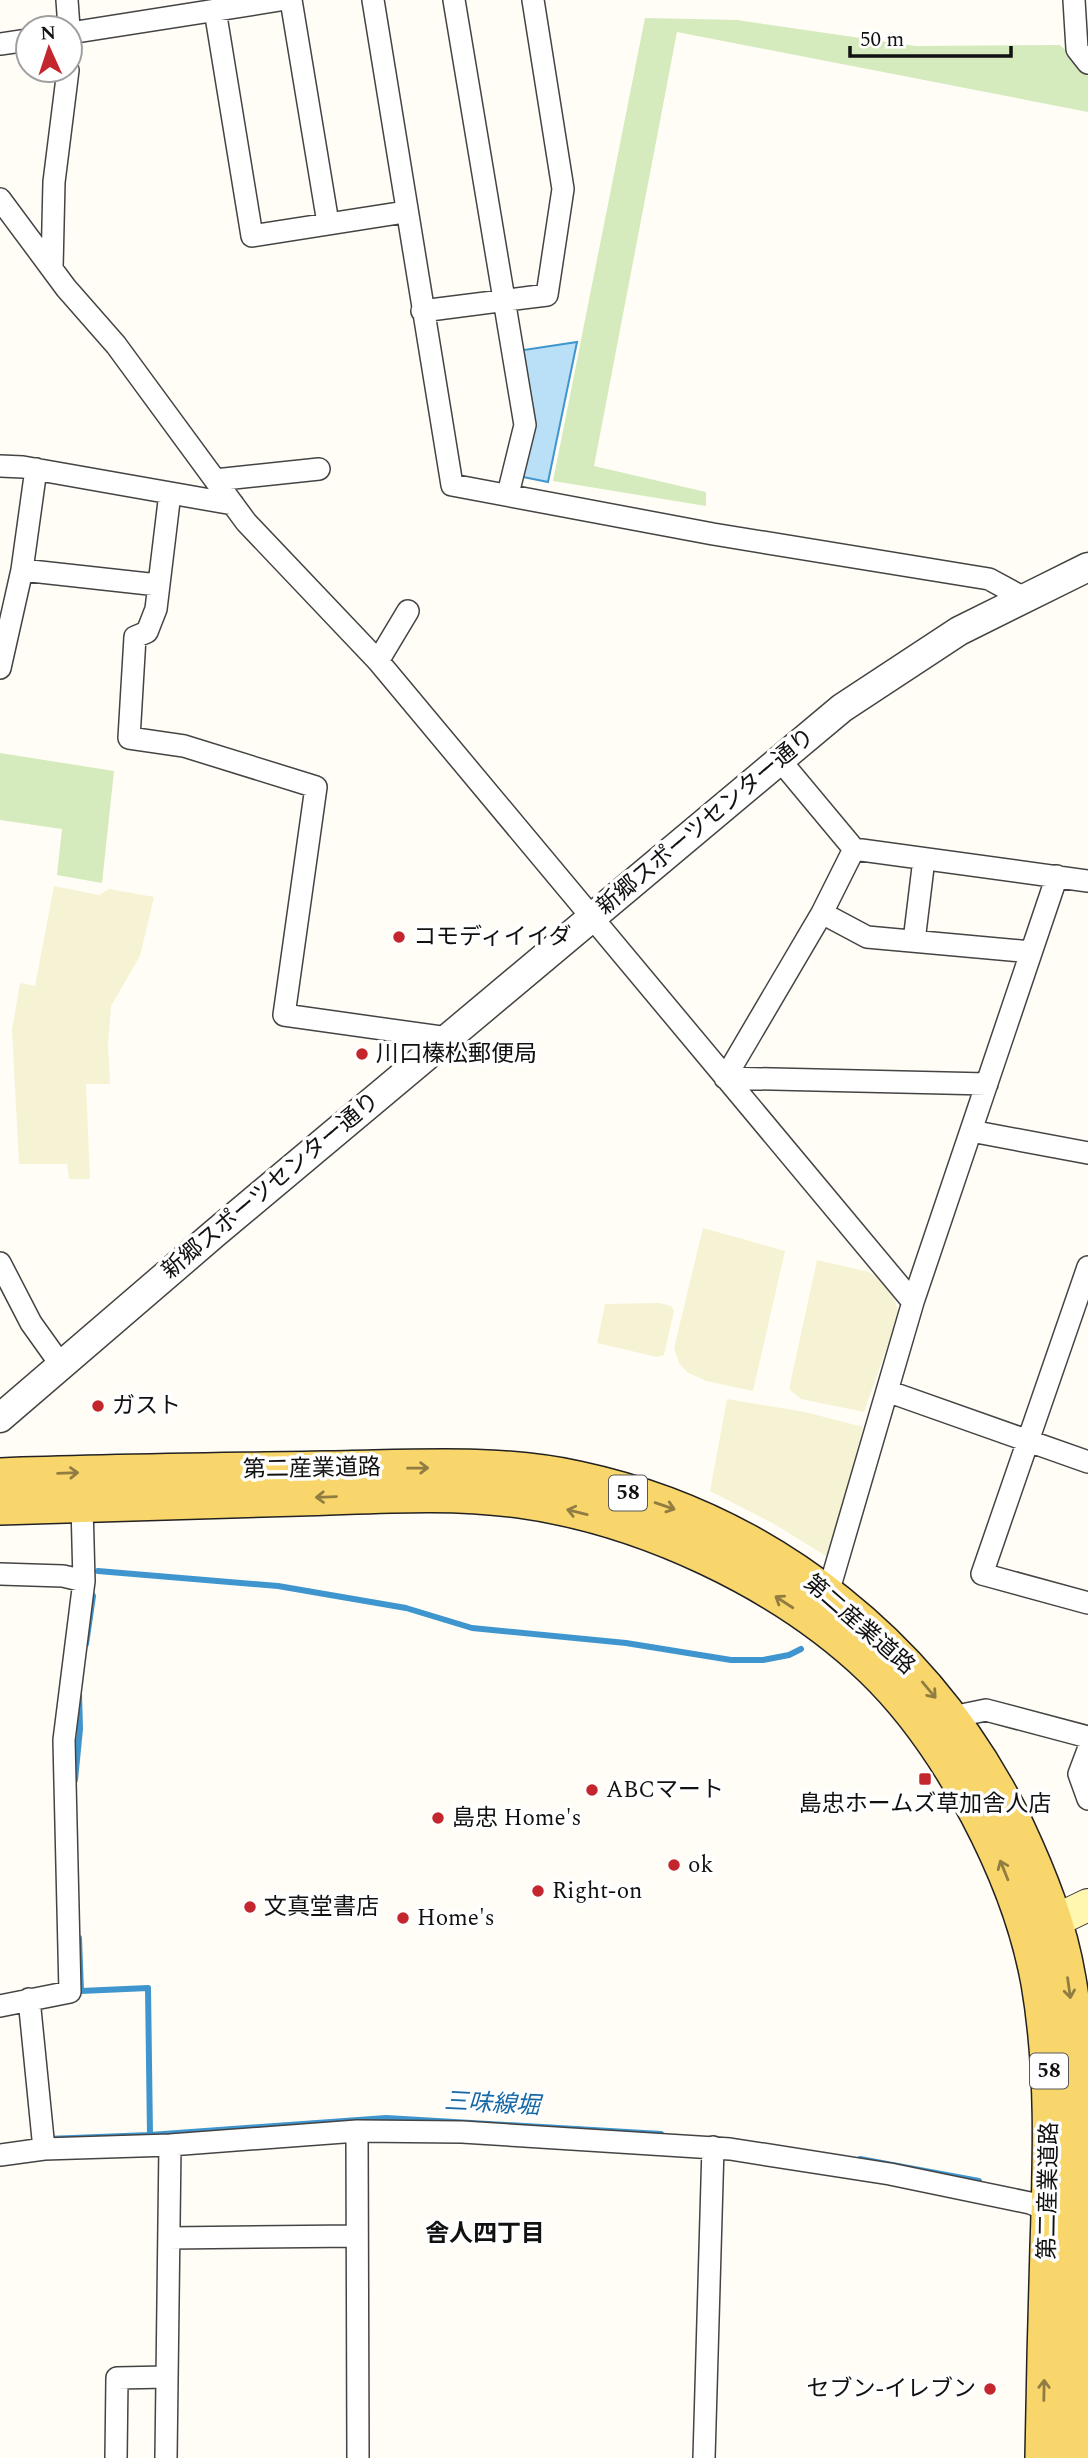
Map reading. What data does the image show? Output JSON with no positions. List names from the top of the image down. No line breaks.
{"streets":{"main road":["第二産業道路","58"],"street":["新郷スポーツセンター通り"]},"districts":["舎人四丁目"],"water":["三味線堀"],"places":{"other":["コモディイイダ","川口榛松郵便局","ガスト","ABCマート","島忠 Home's","ok","Right-on","文真堂書店","Home's","セブン-イレブン"],"transit":["島忠ホームズ草加舎人店"]},"scale_bar":"50 m","north":"top"}
